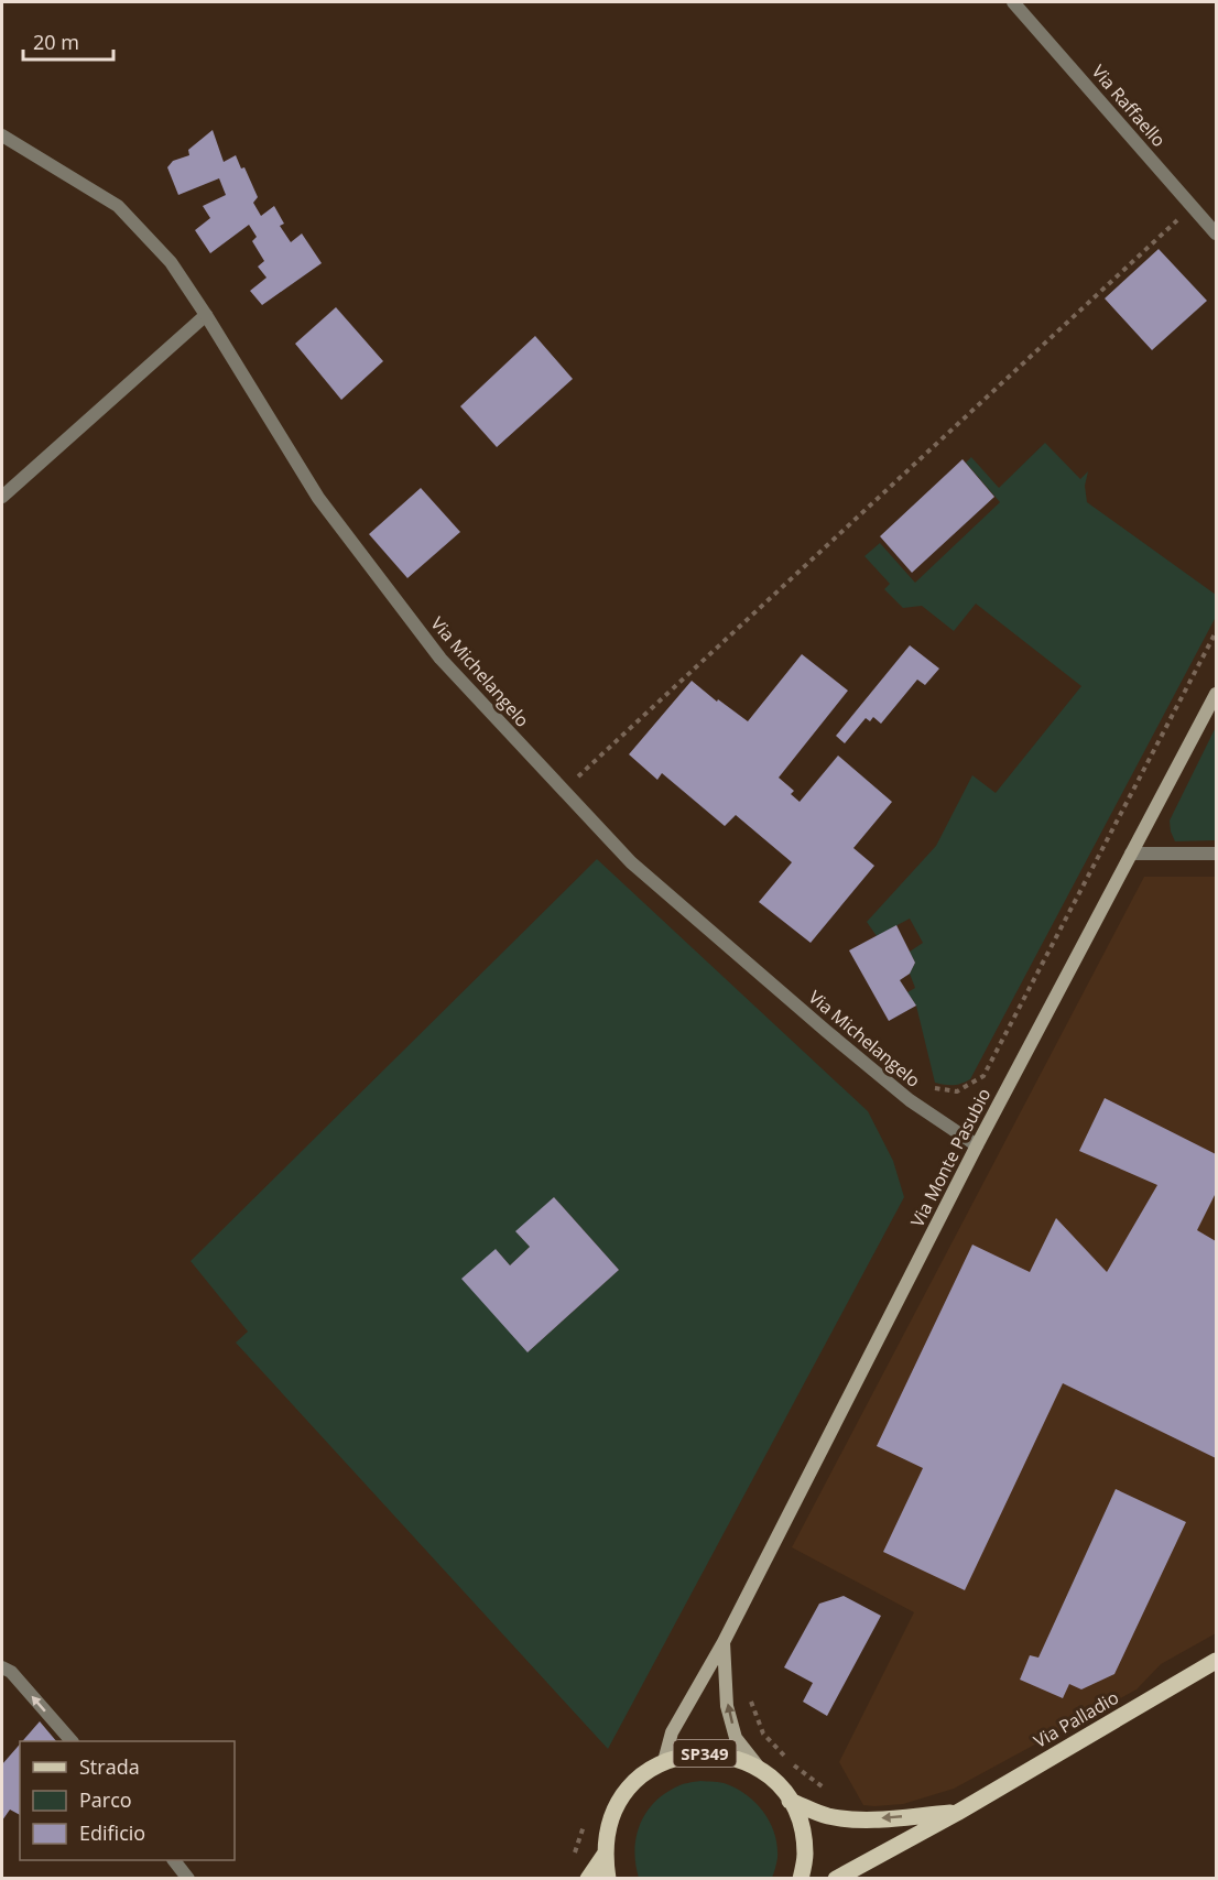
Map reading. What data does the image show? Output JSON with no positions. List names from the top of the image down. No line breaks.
{"streets":{"main road":["Via Monte Pasubio","Via Palladio","SP349"],"street":["Via Raffaello","Via Michelangelo"]},"crossings":[["Via Michelangelo","Via Monte Pasubio"],["Via Monte Pasubio","SP349"],["Via Palladio","SP349"]],"legend":["Strada","Parco","Edificio"],"scale_bar":"20 m"}
